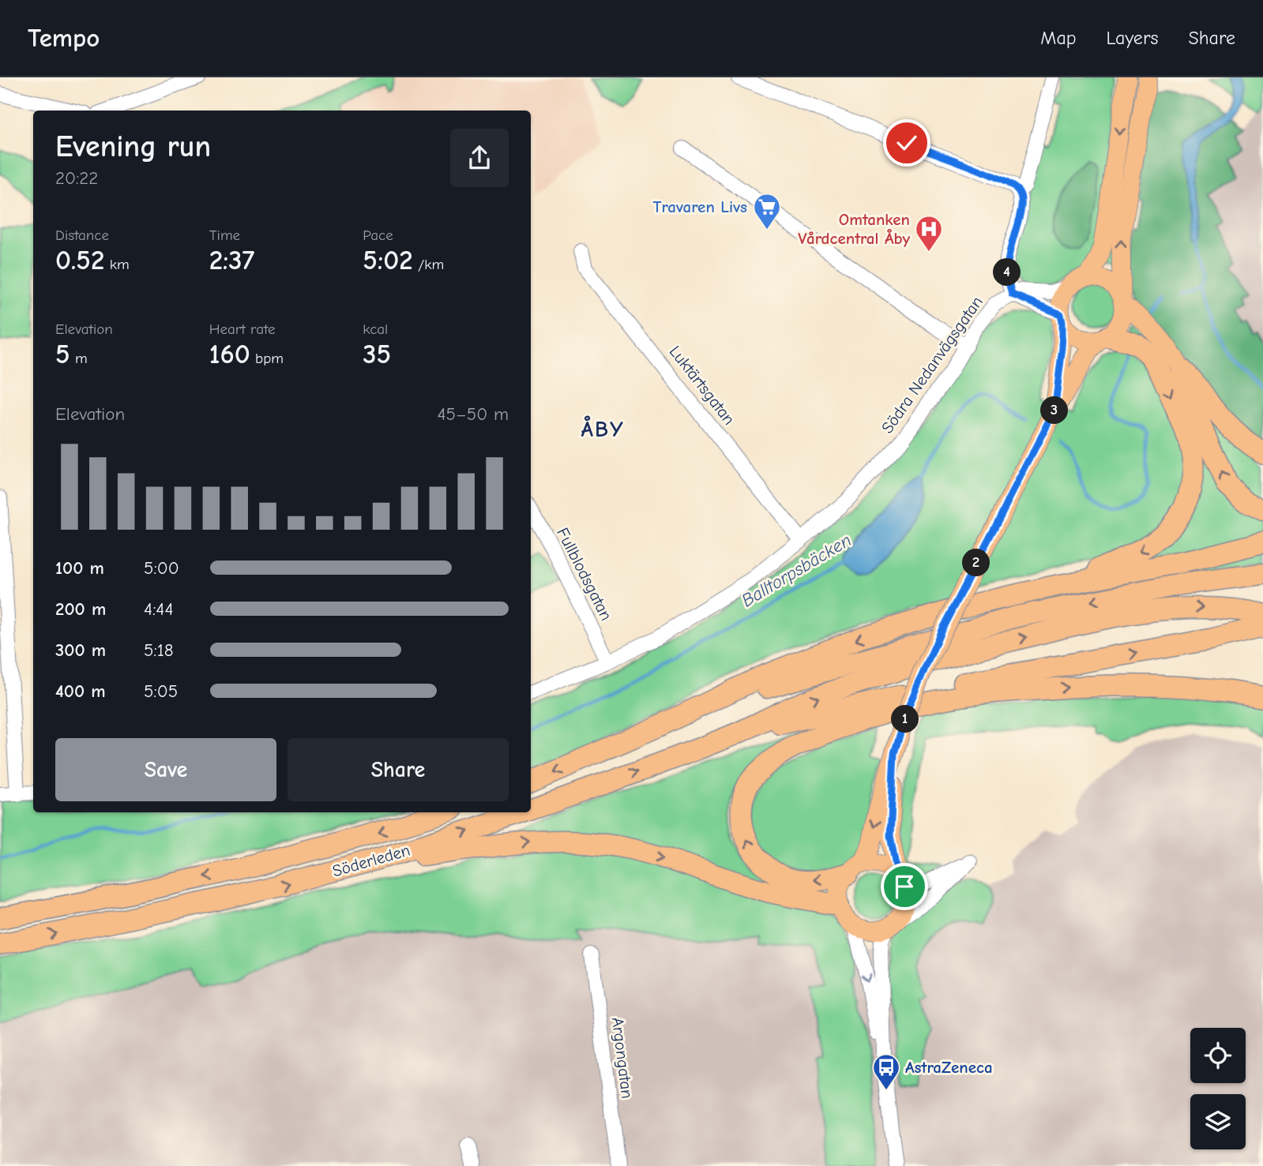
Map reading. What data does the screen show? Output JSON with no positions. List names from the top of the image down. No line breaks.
{"streets":{"highway":["Söderleden"],"street":["Södra Nedanvägsgatan","Luktärtsgatan","Fullblodsgatan","Argongatan"]},"crossings":[["Södra Nedanvägsgatan","Luktärtsgatan"],["Södra Nedanvägsgatan","Fullblodsgatan"]],"districts":["ÅBY"],"water":["Balltorpsbäcken"],"places":{"supermarket":["Travaren Livs"],"hospital":["Omtanken Vårdcentral Åby"],"bus stop":["AstraZeneca"]},"page":{"header":"Tempo","nav":["Map","Layers","Share"],"heading":["Evening run","20:22"],"stats":[["Distance","0.52 km"],["Time","2:37"],["Pace","5:02 /km"],["Elevation","5 m"],["Heart rate","160 bpm"],["kcal","35"]],"pins":["4","3","2","1"],"chart":["Elevation","45–50 m"],"list":[{"name":"100 m","note":"5:00"},{"name":"200 m","note":"4:44"},{"name":"300 m","note":"5:18"},{"name":"400 m","note":"5:05"}],"buttons":["Save","Share"]}}
